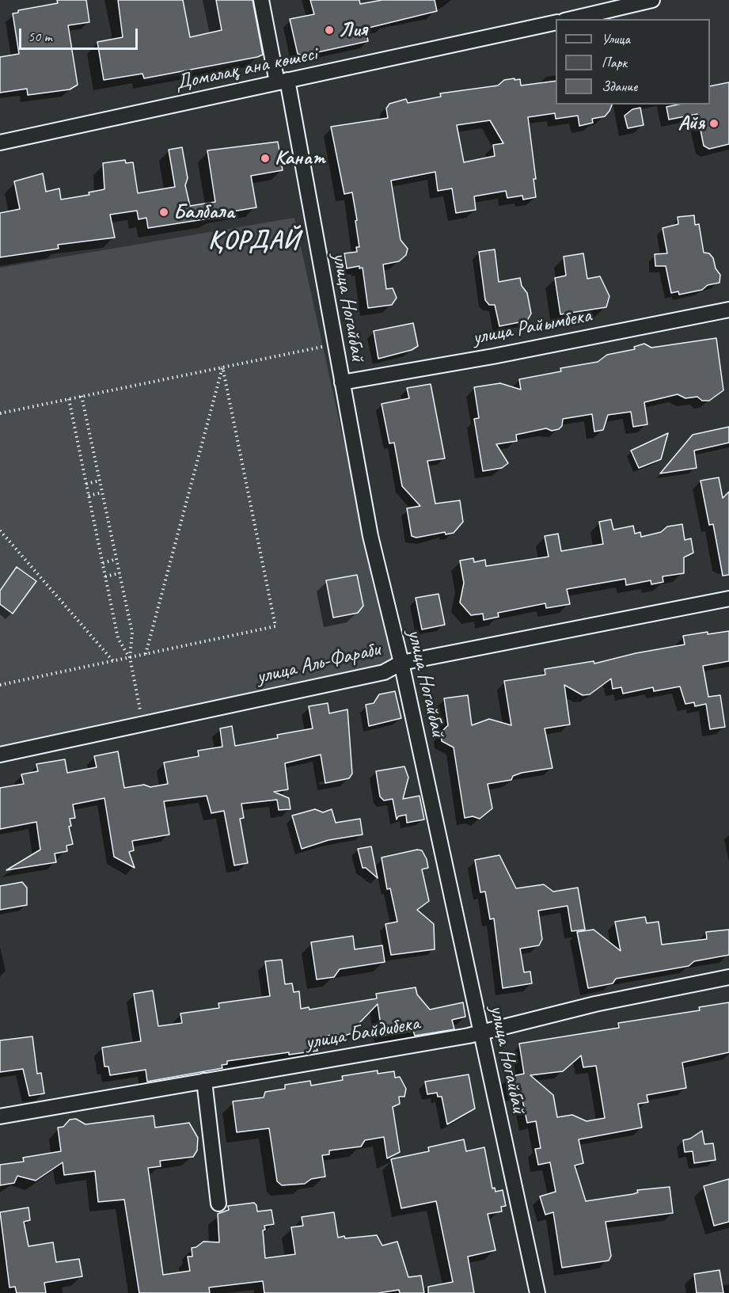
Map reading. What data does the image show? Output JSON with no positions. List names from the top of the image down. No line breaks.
{"streets":{"street":["Домалақ ана көшесі","улица Ногайбай","улица Райымбека","улица Аль-Фараби","улица Байдибека"]},"crossings":[["Домалақ ана көшесі","улица Ногайбай"],["улица Ногайбай","улица Райымбека"],["улица Ногайбай","улица Аль-Фараби"],["улица Ногайбай","улица Байдибека"]],"districts":["ҚОРДАЙ"],"places":["Лия","Айя","Канат","Балбала"],"legend":["Улица","Парк","Здание"],"scale_bar":"50 m"}
